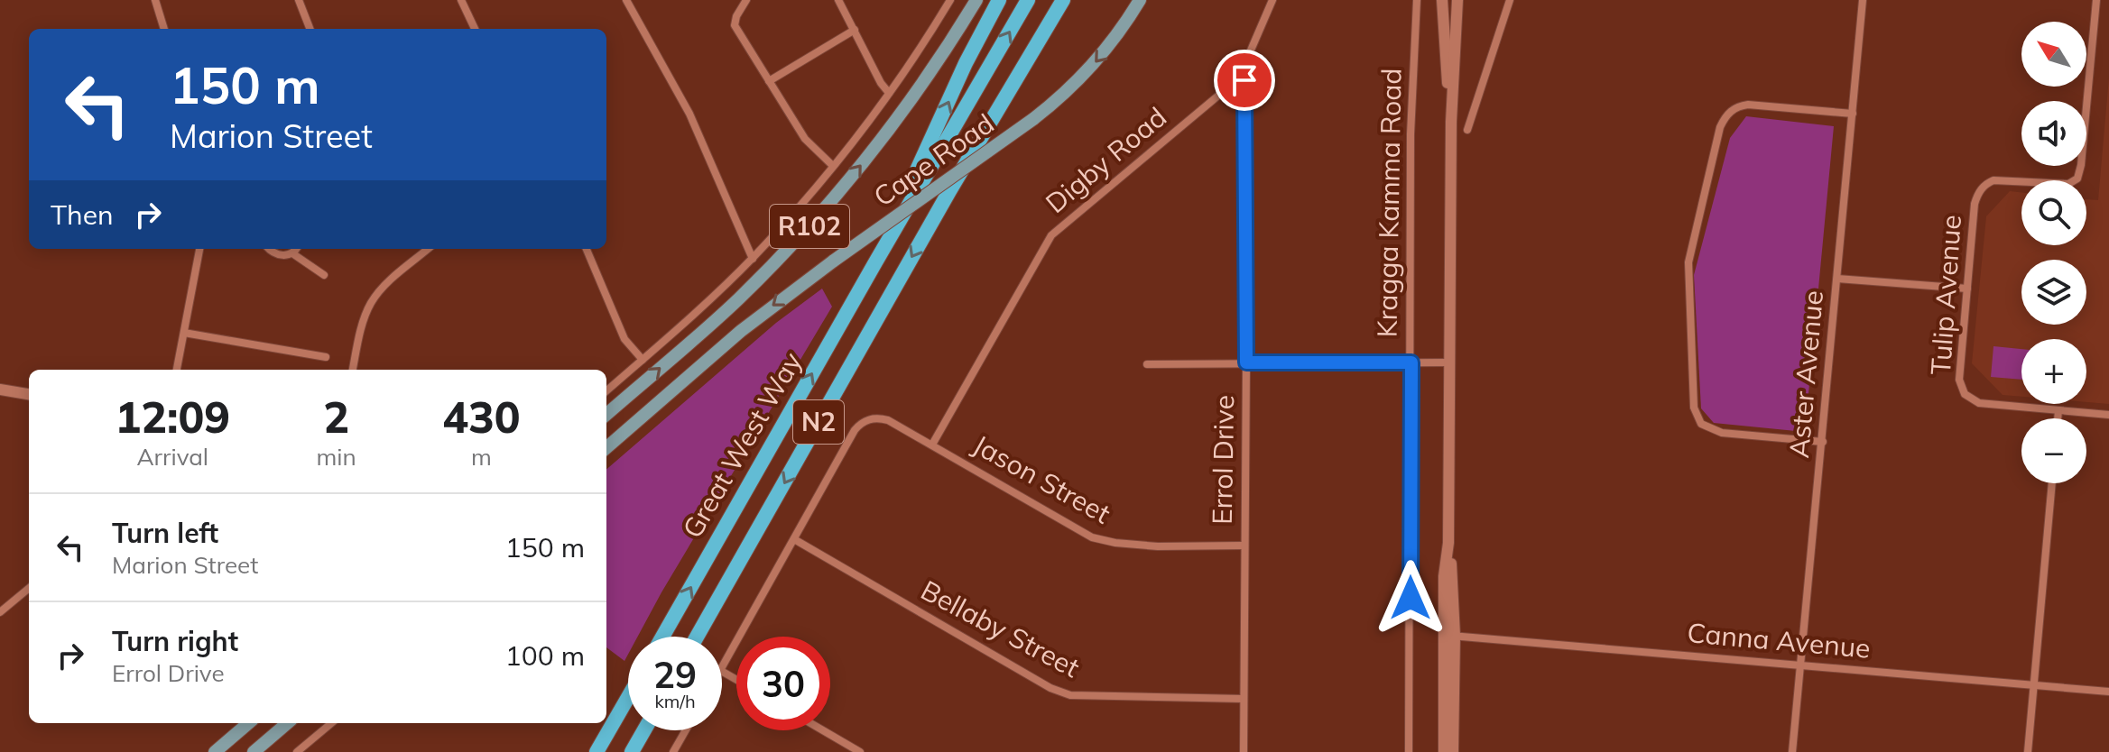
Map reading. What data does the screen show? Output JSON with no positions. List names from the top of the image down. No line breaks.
{"streets":{"highway":["N2","Great West Way"],"main road":["Cape Road","Kragga Kamma Road","R102"],"street":["Digby Road","Tulip Avenue","Aster Avenue","Errol Drive","Jason Street","Bellaby Street","Canna Avenue"]},"crossings":[["Digby Road","Errol Drive"],["Digby Road","Jason Street"],["Kragga Kamma Road","Canna Avenue"],["Aster Avenue","Canna Avenue"],["N2","Great West Way"],["Errol Drive","Jason Street"],["Errol Drive","Bellaby Street"],["Jason Street","Bellaby Street"]],"north":"top left","page":{"map_buttons":["+","−"],"turn":["150 m","Marion Street"],"then":"Then","eta":["12:09","Arrival","2","min","430","m"],"list":[{"name":"Turn left","note":"Marion Street","value":"150 m"},{"name":"Turn right","note":"Errol Drive","value":"100 m"}],"speed":"29 km/h","limit":"30"}}
